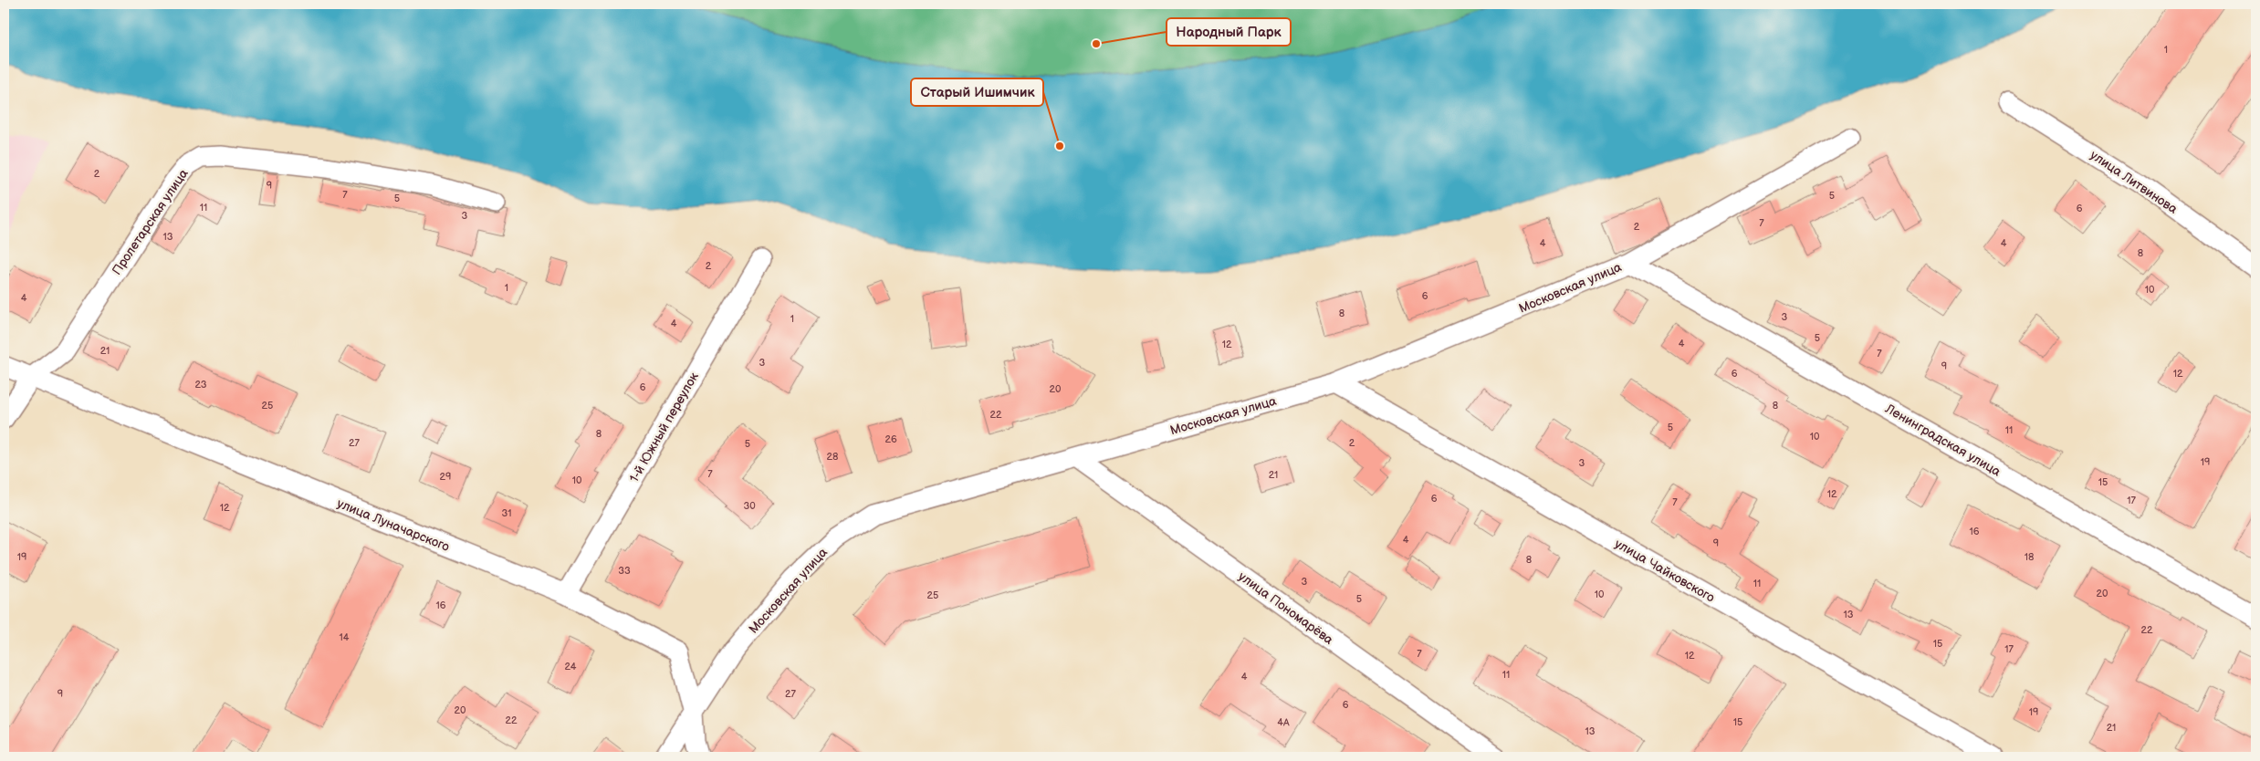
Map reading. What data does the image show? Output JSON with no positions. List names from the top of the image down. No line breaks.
{"streets":{"street":["улица Литвинова","Пролетарская улица","Московская улица","1-й Южный переулок","Ленинградская улица","улица Луначарского","улица Чайковского","улица Пономарёва"]},"crossings":[["Пролетарская улица","улица Луначарского"],["Московская улица","Ленинградская улица"],["Московская улица","улица Луначарского"],["Московская улица","улица Чайковского"],["Московская улица","улица Пономарёва"],["1-й Южный переулок","улица Луначарского"]],"places":["Народный Парк","Старый Ишимчик"],"house_numbers":["1","2","9","7","5","5","11","6","3","7","2","13","4","4","8","2","1","10","6","4","8","3","1","4","5","4","12","21","7","3","9","6","12","23","6","20","25","8","22","5","11","8","10","26","27","2","5","28","19","3","7","21","29","10","15","12","6","17","7","30","12","31","16","4","9","19","18","8","33","3","11","20","10","25","5","16","13","22","14","15","17","7","12","24","11","4","9","27","6","20","19","22","4А","15","21","13"]}
